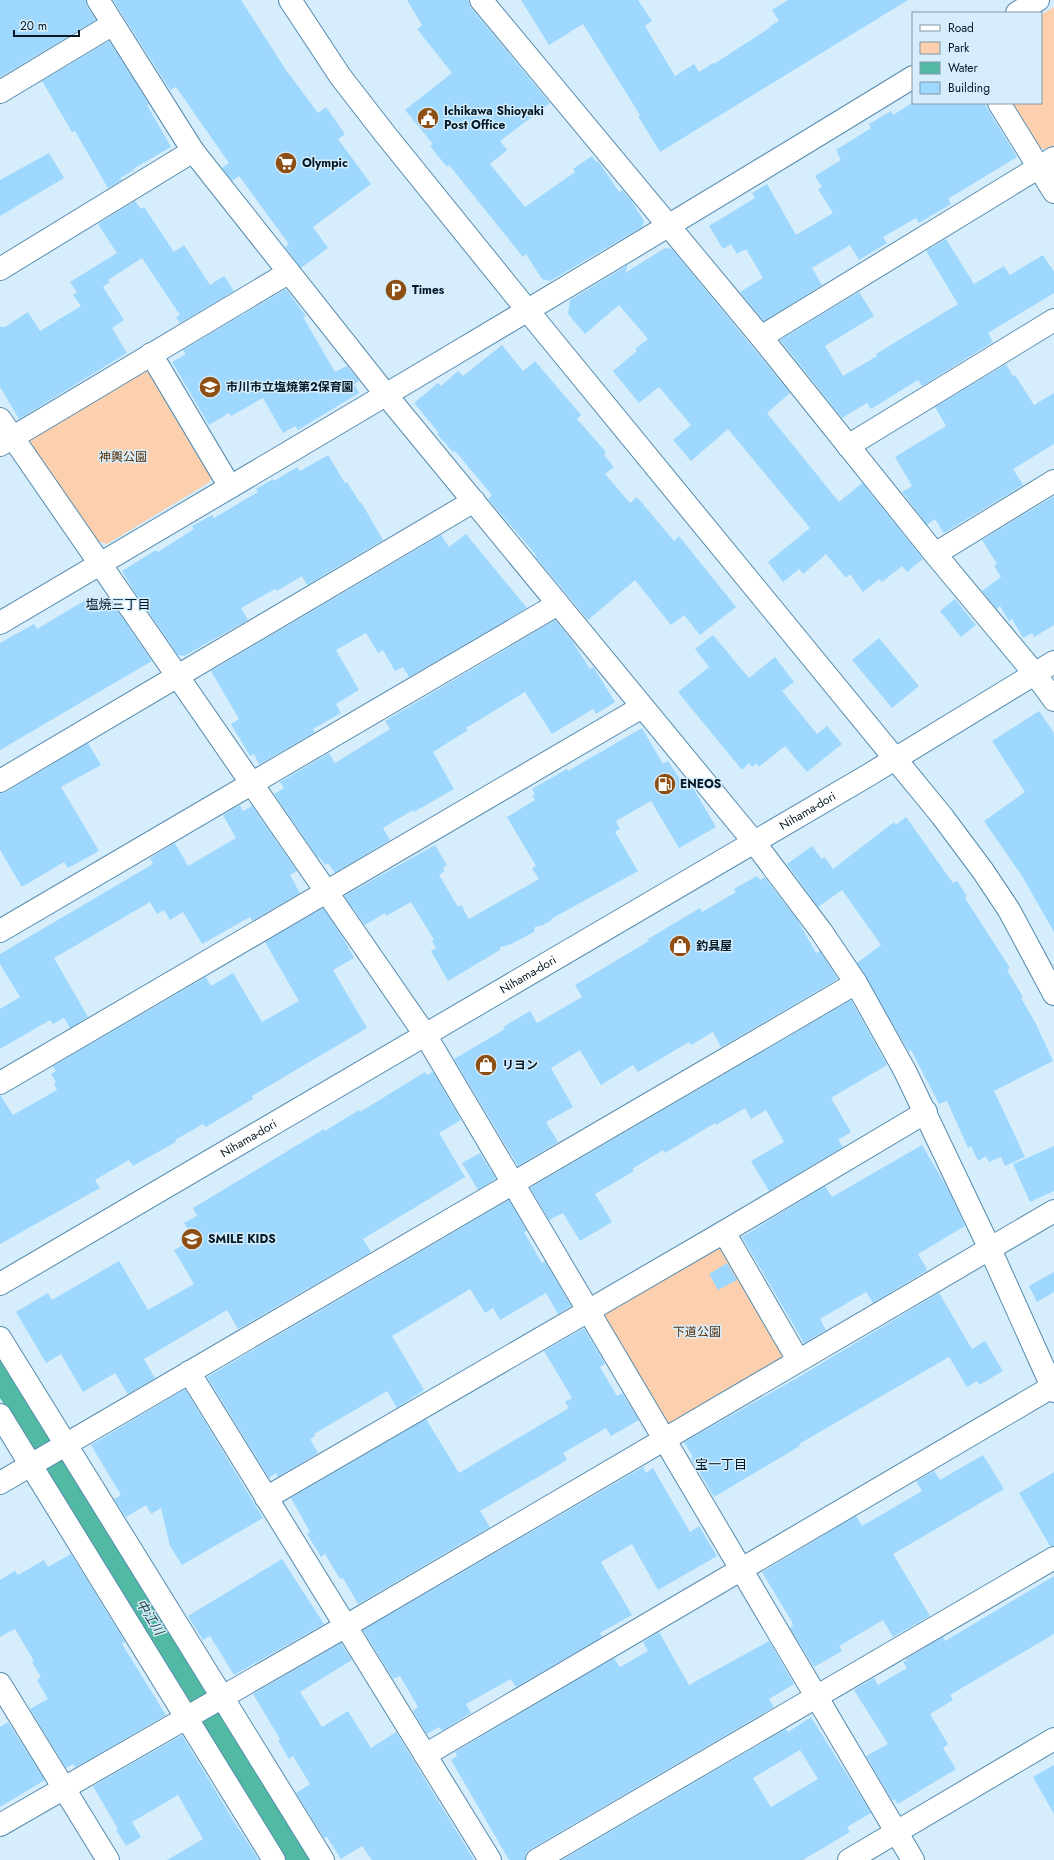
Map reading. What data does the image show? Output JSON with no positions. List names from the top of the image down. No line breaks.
{"streets":{"street":["Nihama-dori"]},"districts":["塩焼三丁目","宝一丁目"],"water":["中江川"],"parks":["神輿公園","下道公園"],"places":{"public building":["Ichikawa Shioyaki Post Office"],"supermarket":["Olympic"],"parking":["Times"],"school or university":["市川市立塩焼第2保育園","SMILE KIDS"],"fuel station":["ENEOS"],"shop":["釣具屋","リヨン"]},"legend":["Road","Park","Water","Building"],"scale_bar":"20 m"}
